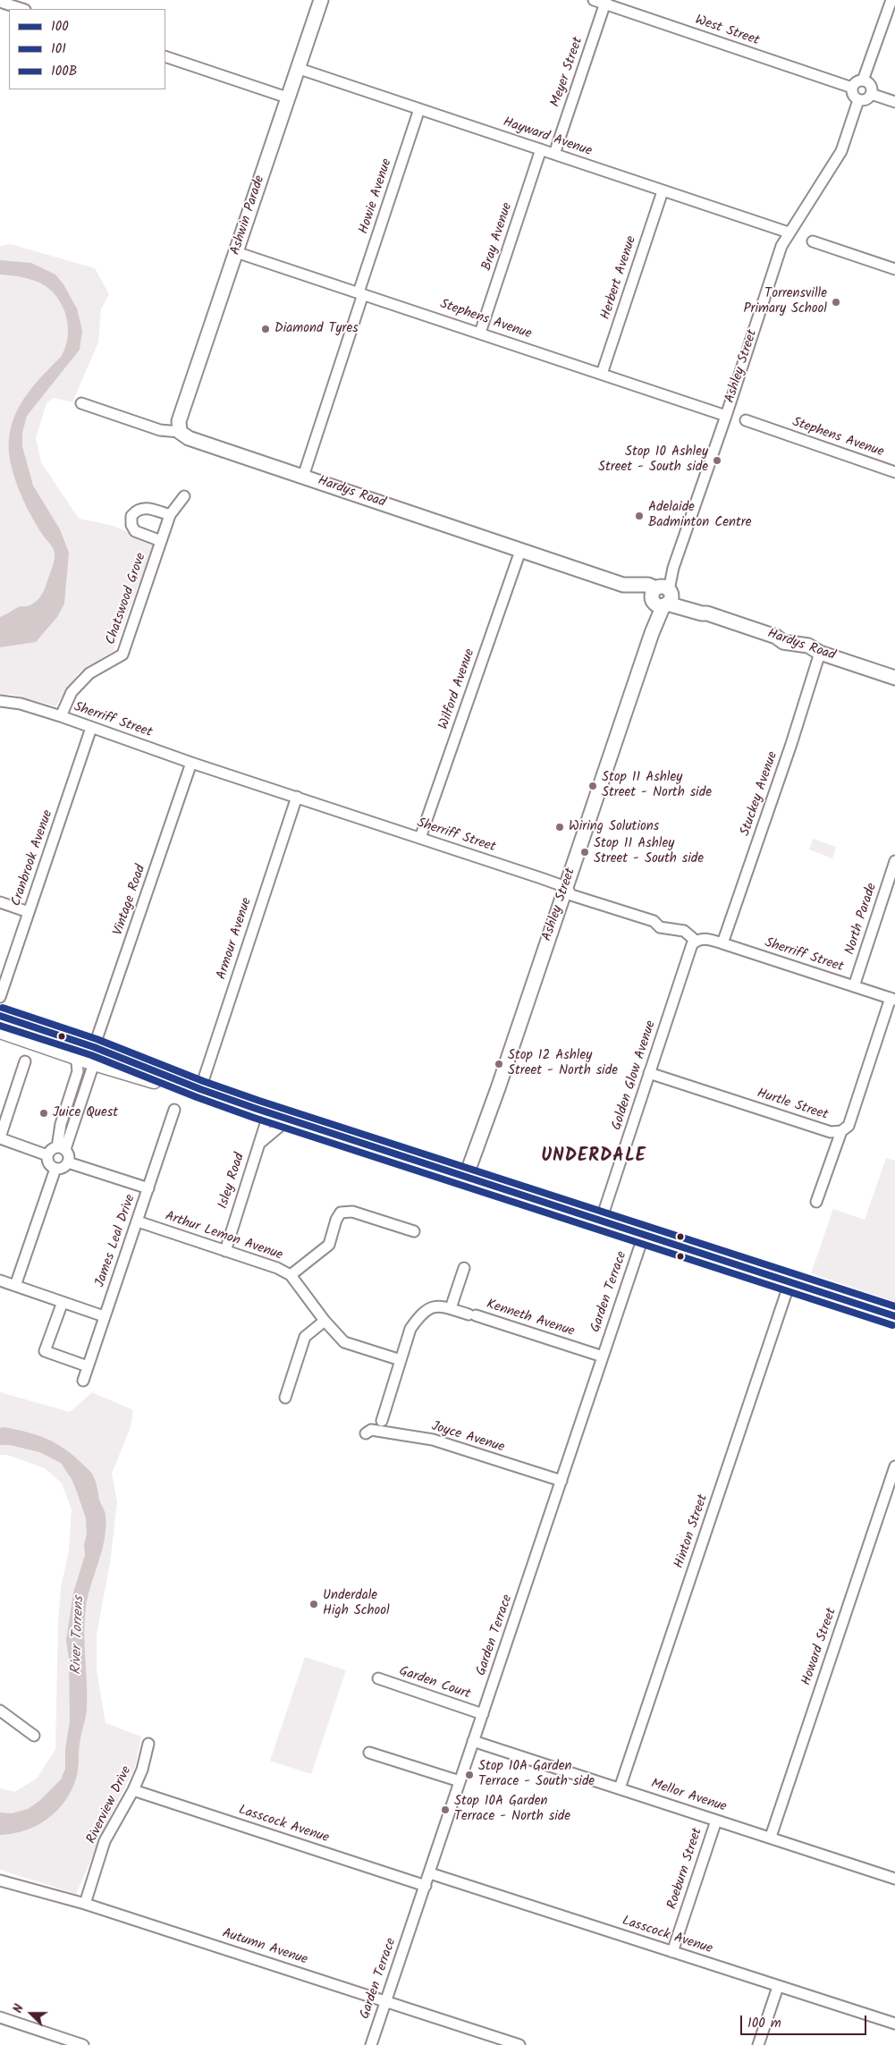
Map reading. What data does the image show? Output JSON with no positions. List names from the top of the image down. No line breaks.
{"streets":{"street":["West Street","Meyer Street","Hayward Avenue","Howie Avenue","Ashwin Parade","Bray Avenue","Herbert Avenue","Stephens Avenue","Ashley Street","Hardys Road","Chatswood Grove","Wilford Avenue","Sherriff Street","Stuckey Avenue","Cranbrook Avenue","Vintage Road","North Parade","Armour Avenue","Golden Glow Avenue","Hurtle Street","Isley Road","Arthur Lemon Avenue","James Leal Drive","Garden Terrace","Kenneth Avenue","Joyce Avenue","Hinton Street","Howard Street","Garden Court","Mellor Avenue","Riverview Drive","Lasscock Avenue","Roeburn Street","Autumn Avenue"]},"crossings":[["West Street","Meyer Street"],["West Street","Ashley Street"],["Meyer Street","Hayward Avenue"],["Hayward Avenue","Howie Avenue"],["Hayward Avenue","Ashwin Parade"],["Hayward Avenue","Bray Avenue"],["Hayward Avenue","Herbert Avenue"],["Hayward Avenue","Ashley Street"],["Howie Avenue","Stephens Avenue"],["Howie Avenue","Hardys Road"],["Ashwin Parade","Stephens Avenue"],["Ashwin Parade","Hardys Road"],["Bray Avenue","Stephens Avenue"],["Herbert Avenue","Stephens Avenue"],["Stephens Avenue","Ashley Street"],["Ashley Street","Hardys Road"],["Ashley Street","Sherriff Street"],["Hardys Road","Wilford Avenue"],["Hardys Road","Stuckey Avenue"],["Chatswood Grove","Sherriff Street"],["Wilford Avenue","Sherriff Street"],["Sherriff Street","Stuckey Avenue"],["Sherriff Street","Cranbrook Avenue"],["Sherriff Street","Vintage Road"],["Sherriff Street","North Parade"],["Sherriff Street","Armour Avenue"],["Sherriff Street","Golden Glow Avenue"],["Sherriff Street","Hurtle Street"],["Golden Glow Avenue","Hurtle Street"],["Isley Road","Arthur Lemon Avenue"],["Arthur Lemon Avenue","James Leal Drive"],["Arthur Lemon Avenue","Kenneth Avenue"],["Garden Terrace","Kenneth Avenue"],["Garden Terrace","Joyce Avenue"],["Garden Terrace","Garden Court"],["Garden Terrace","Mellor Avenue"],["Garden Terrace","Lasscock Avenue"],["Garden Terrace","Autumn Avenue"],["Hinton Street","Mellor Avenue"],["Howard Street","Mellor Avenue"],["Mellor Avenue","Roeburn Street"],["Riverview Drive","Lasscock Avenue"],["Riverview Drive","Autumn Avenue"],["Lasscock Avenue","Roeburn Street"]],"districts":["UNDERDALE"],"water":["River Torrens"],"places":["Torrensville Primary School","Diamond Tyres","Stop 10 Ashley Street - South side","Adelaide Badminton Centre","Stop 11 Ashley Street - North side","Wiring Solutions","Stop 11 Ashley Street - South side","Stop 12 Ashley Street - North side","Juice Quest","Underdale High School","Stop 10A Garden Terrace - South side","Stop 10A Garden Terrace - North side"],"lines":["transit line 100B","transit line 100","transit line 101"],"legend":["100","101","100B"],"scale_bar":"100 m","north":"left"}
